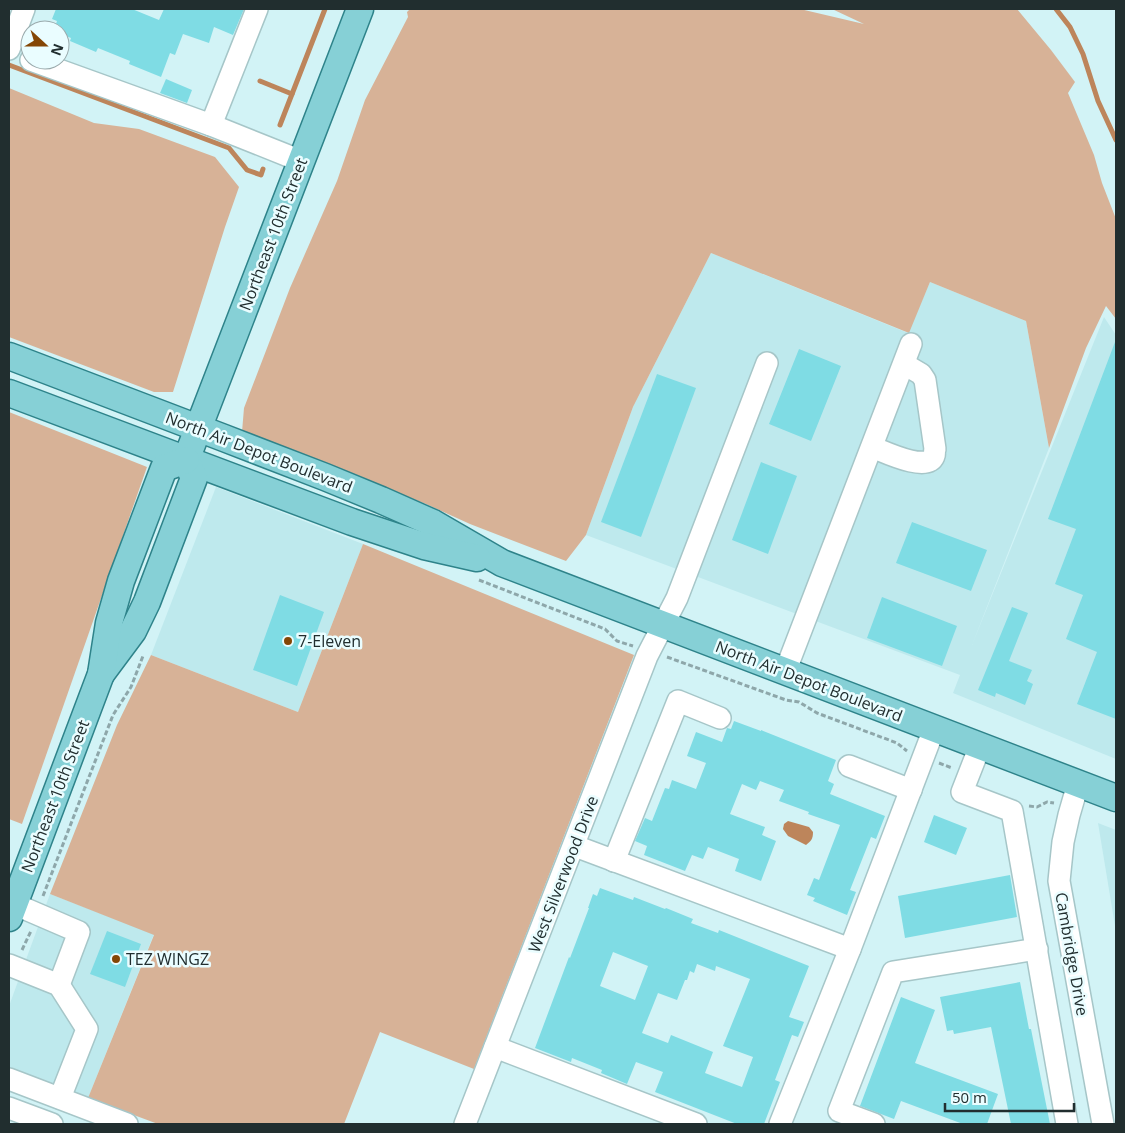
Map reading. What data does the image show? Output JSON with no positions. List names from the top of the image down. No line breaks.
{"streets":{"main road":["Northeast 10th Street","North Air Depot Boulevard"],"street":["West Silverwood Drive","Cambridge Drive"]},"crossings":[["Northeast 10th Street","North Air Depot Boulevard"],["North Air Depot Boulevard","West Silverwood Drive"],["North Air Depot Boulevard","Cambridge Drive"]],"places":["7-Eleven","TEZ WINGZ"],"scale_bar":"50 m","north":"right"}
